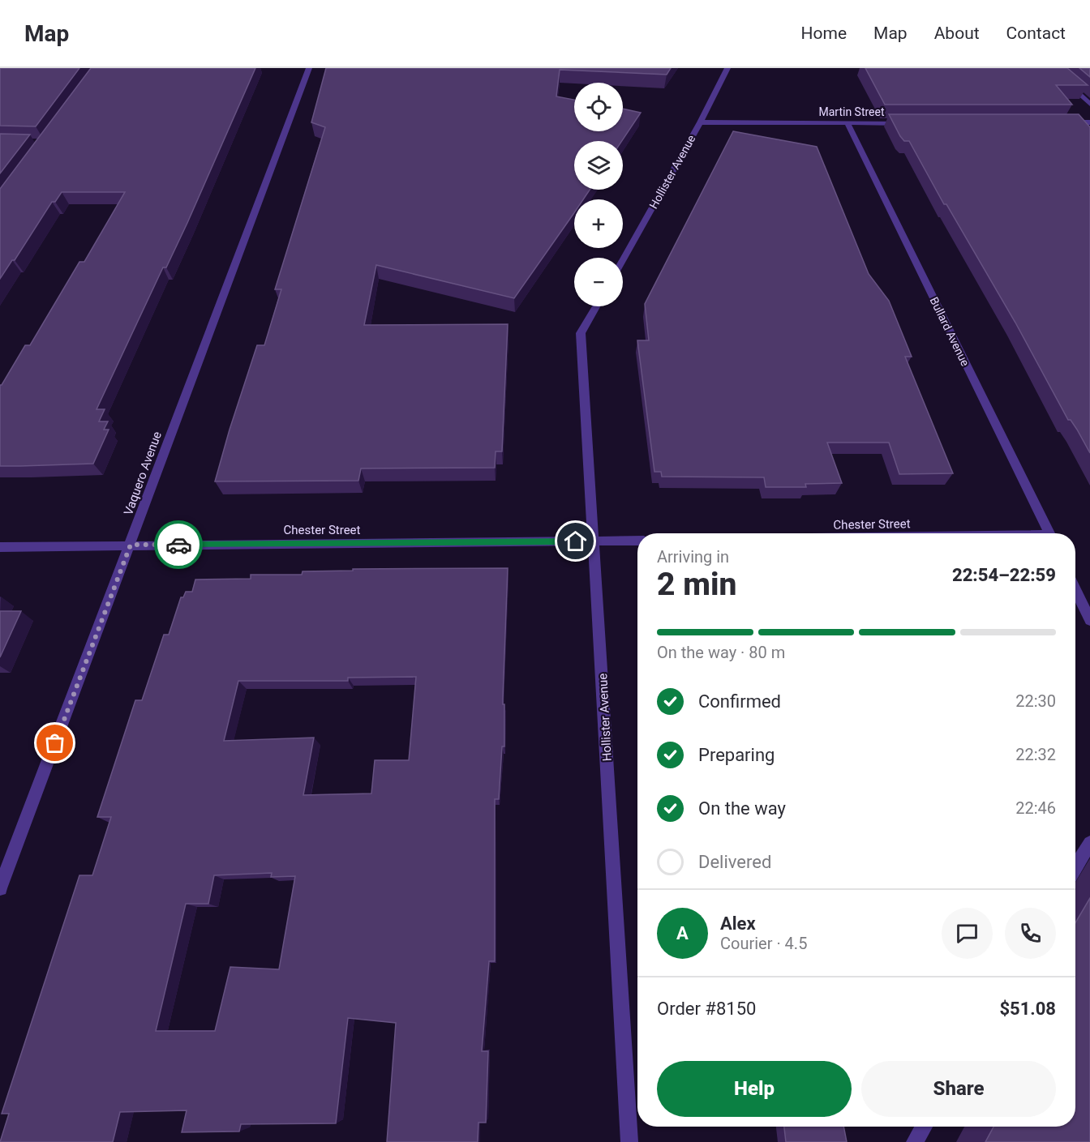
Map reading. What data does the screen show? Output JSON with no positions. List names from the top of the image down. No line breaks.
{"streets":{"street":["Martin Street","Hollister Avenue","Bullard Avenue","Vaquero Avenue","Chester Street"]},"crossings":[["Martin Street","Hollister Avenue"],["Martin Street","Bullard Avenue"],["Hollister Avenue","Chester Street"],["Vaquero Avenue","Chester Street"]],"page":{"header":"Map","nav":["Home","Map","About","Contact"],"map_buttons":["+","−"],"heading":["2 min","Arriving in","22:54–22:59"],"panel":["Alex","Courier · 4.5","Order #8150","$51.08"],"bar":"On the way · 80 m","list":[["Confirmed","22:30"],["Preparing","22:32"],["On the way","22:46"],"Delivered"],"round":"A","buttons":["Help","Share"]}}
